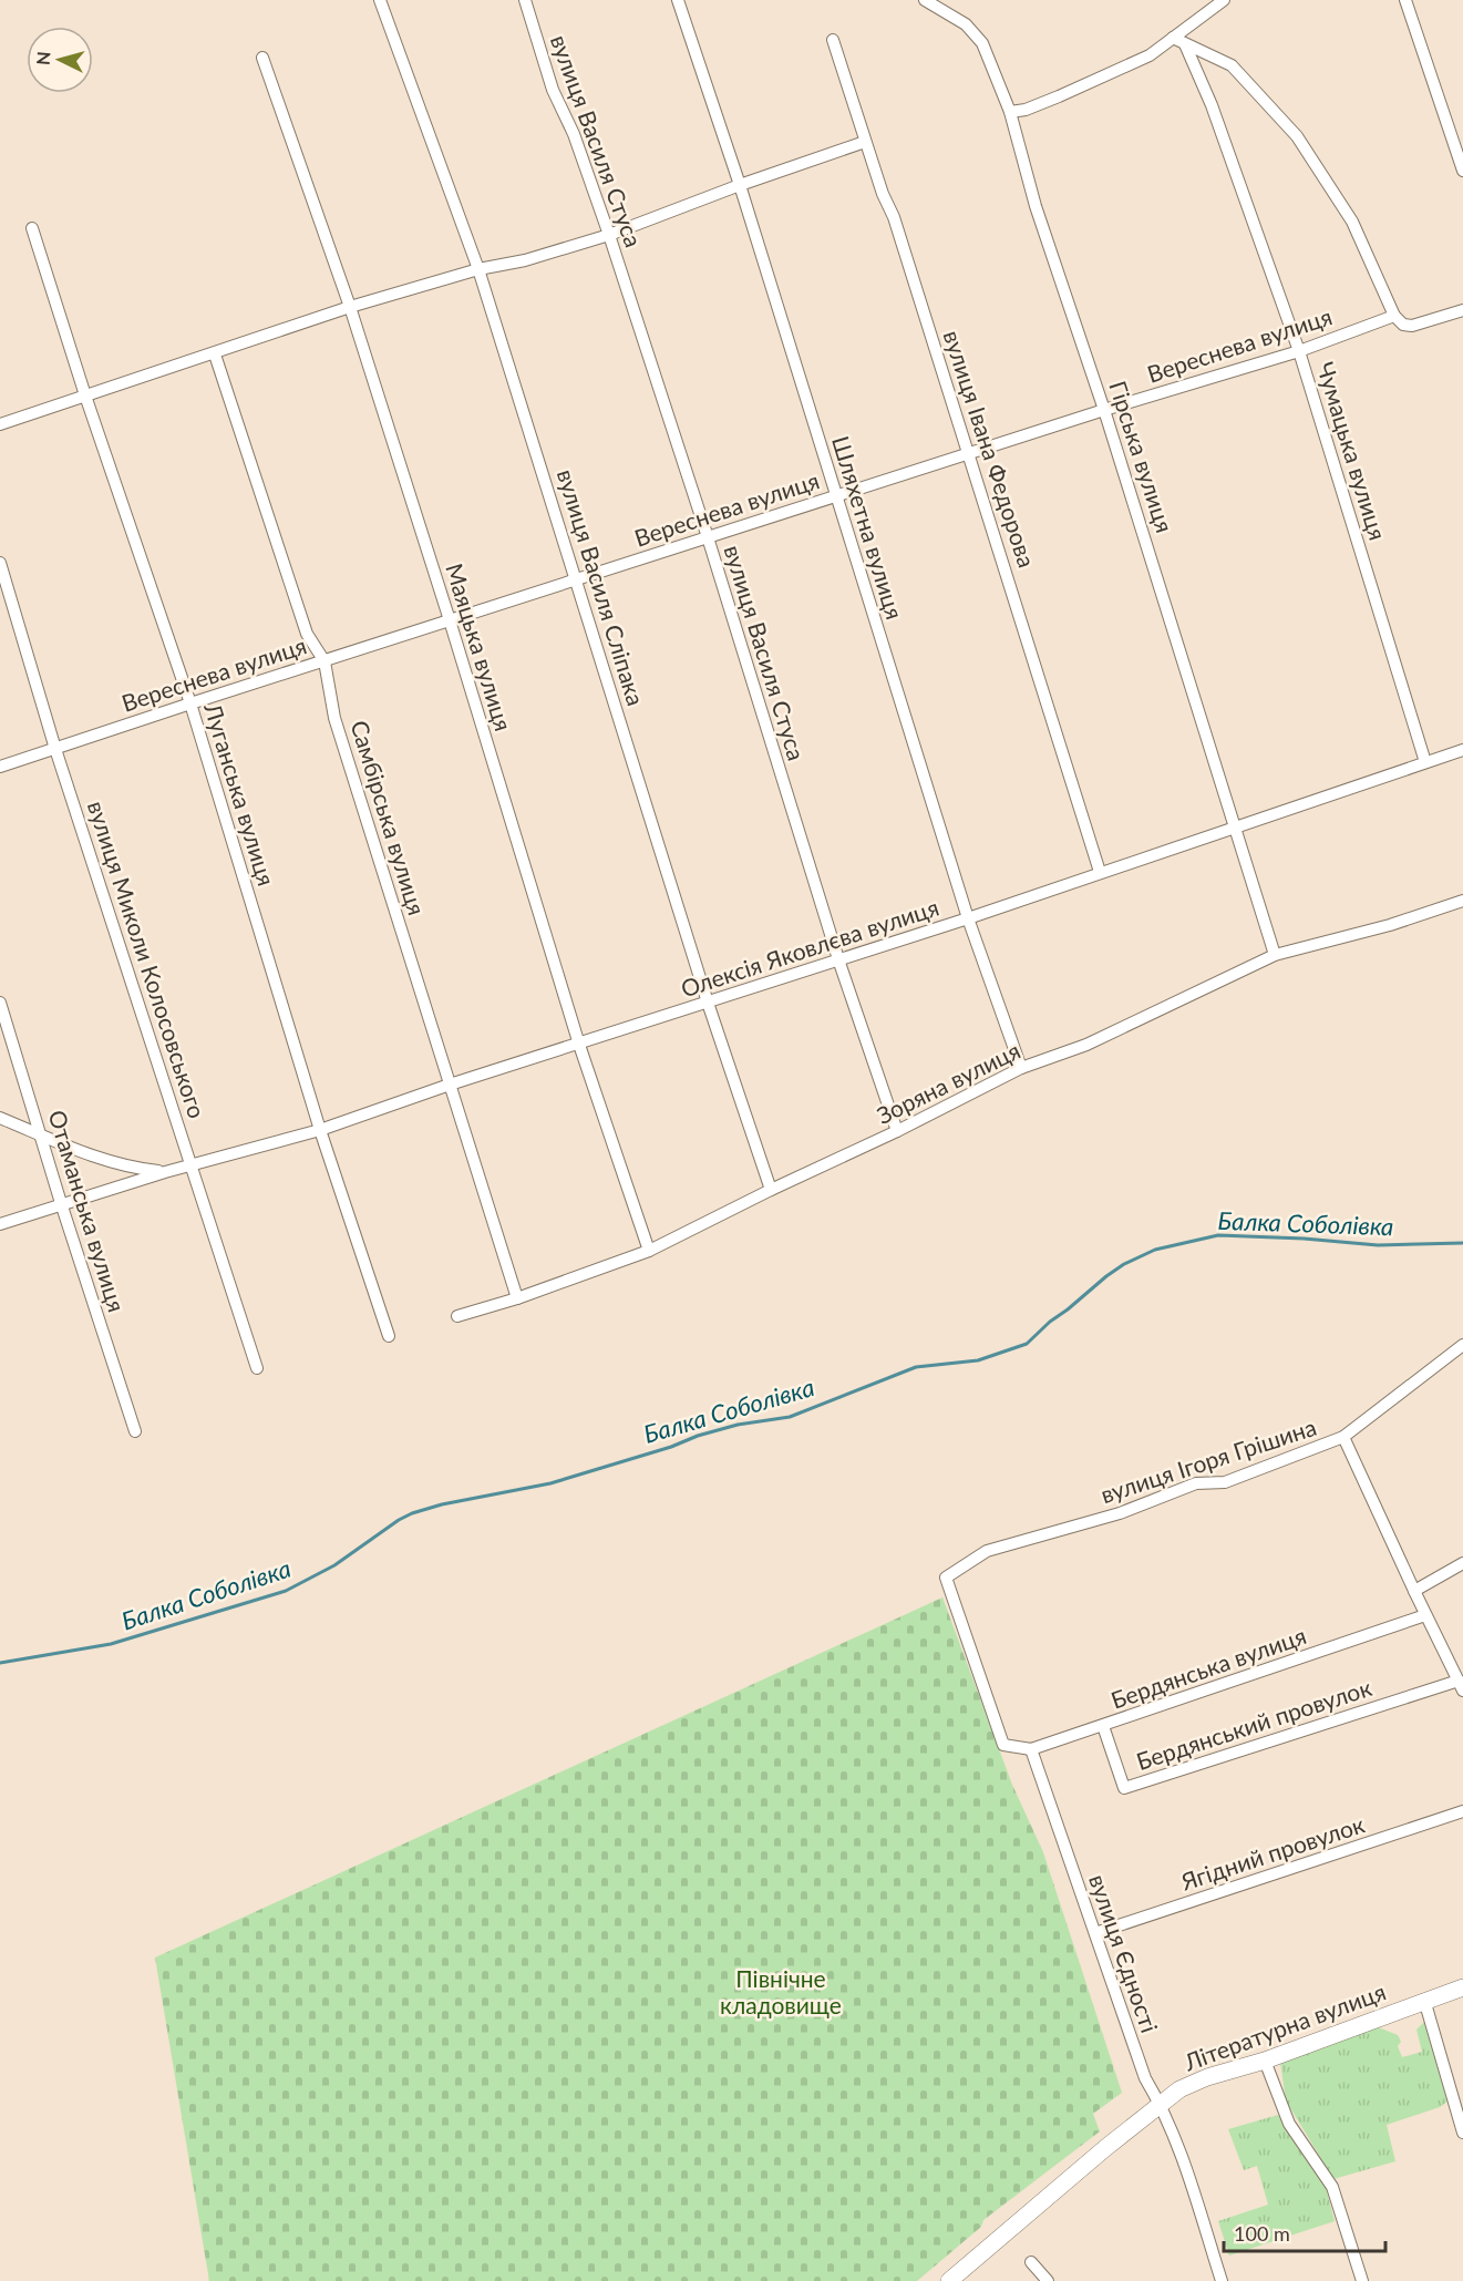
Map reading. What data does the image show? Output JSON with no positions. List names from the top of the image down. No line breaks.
{"streets":{"street":["вулиця Василя Стуса","Вереснева вулиця","вулиця Івана Федорова","Чумацька вулиця","Гірська вулиця","Шляхетна вулиця","вулиця Василя Сліпака","Маяцька вулиця","Луганська вулиця","Самбірська вулиця","Олексія Яковлєва вулиця","вулиця Миколи Колосовського","Зоряна вулиця","Отаманська вулиця","вулиця Ігоря Грішина","Бердянська вулиця","Бердянський провулок","Ягідний провулок","вулиця Єдності","Літературна вулиця"]},"crossings":[["вулиця Василя Стуса","Вереснева вулиця"],["вулиця Василя Стуса","Олексія Яковлєва вулиця"],["вулиця Василя Стуса","Зоряна вулиця"],["Вереснева вулиця","вулиця Івана Федорова"],["Вереснева вулиця","Чумацька вулиця"],["Вереснева вулиця","Гірська вулиця"],["Вереснева вулиця","Шляхетна вулиця"],["Вереснева вулиця","вулиця Василя Сліпака"],["Вереснева вулиця","Маяцька вулиця"],["Вереснева вулиця","Луганська вулиця"],["Вереснева вулиця","Самбірська вулиця"],["Вереснева вулиця","вулиця Миколи Колосовського"],["вулиця Івана Федорова","Олексія Яковлєва вулиця"],["Чумацька вулиця","Олексія Яковлєва вулиця"],["Гірська вулиця","Олексія Яковлєва вулиця"],["Гірська вулиця","Зоряна вулиця"],["Шляхетна вулиця","Олексія Яковлєва вулиця"],["Шляхетна вулиця","Зоряна вулиця"],["вулиця Василя Сліпака","Олексія Яковлєва вулиця"],["вулиця Василя Сліпака","Зоряна вулиця"],["Маяцька вулиця","Олексія Яковлєва вулиця"],["Маяцька вулиця","Зоряна вулиця"],["Луганська вулиця","Олексія Яковлєва вулиця"],["Самбірська вулиця","Олексія Яковлєва вулиця"],["Самбірська вулиця","Зоряна вулиця"],["Олексія Яковлєва вулиця","вулиця Миколи Колосовського"],["Олексія Яковлєва вулиця","Отаманська вулиця"],["вулиця Ігоря Грішина","Бердянська вулиця"],["Бердянська вулиця","Бердянський провулок"],["Бердянська вулиця","вулиця Єдності"],["Ягідний провулок","вулиця Єдності"],["вулиця Єдності","Літературна вулиця"]],"water":["Балка Соболівка"],"parks":["Північне кладовище"],"scale_bar":"100 m","north":"left"}
